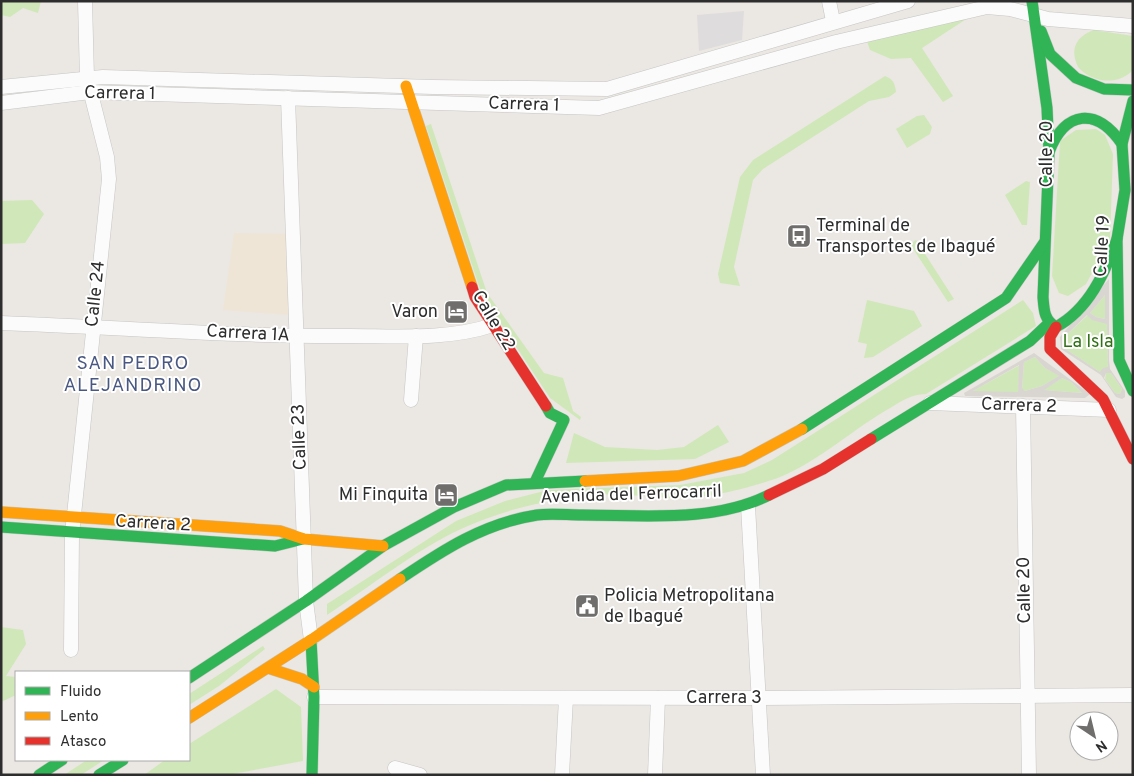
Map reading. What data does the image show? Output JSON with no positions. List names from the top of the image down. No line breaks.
{"streets":{"main road":["Calle 20","Calle 19","Calle 22","Carrera 2","Calle 23","Avenida del Ferrocarril"],"street":["Carrera 1","Calle 24","Carrera 1A","Carrera 3"]},"crossings":[["Carrera 1","Calle 20"],["Carrera 1","Calle 24"],["Carrera 1","Calle 22"],["Carrera 1","Calle 23"],["Calle 20","Carrera 2"],["Calle 20","Avenida del Ferrocarril"],["Calle 20","Carrera 3"],["Calle 19","Avenida del Ferrocarril"],["Calle 24","Carrera 1A"],["Calle 24","Carrera 2"],["Calle 22","Carrera 1A"],["Calle 22","Avenida del Ferrocarril"],["Carrera 1A","Calle 23"],["Carrera 2","Calle 23"],["Carrera 2","Avenida del Ferrocarril"],["Calle 23","Avenida del Ferrocarril"],["Calle 23","Carrera 3"]],"districts":["SAN PEDRO ALEJANDRINO"],"parks":["La Isla"],"places":{"bus stop":["Terminal de Transportes de Ibagué"],"hotel":["Varon","Mi Finquita"],"public building":["Policia Metropolitana de Ibagué"]},"legend":["Fluido","Lento","Atasco"],"north":"bottom right"}
